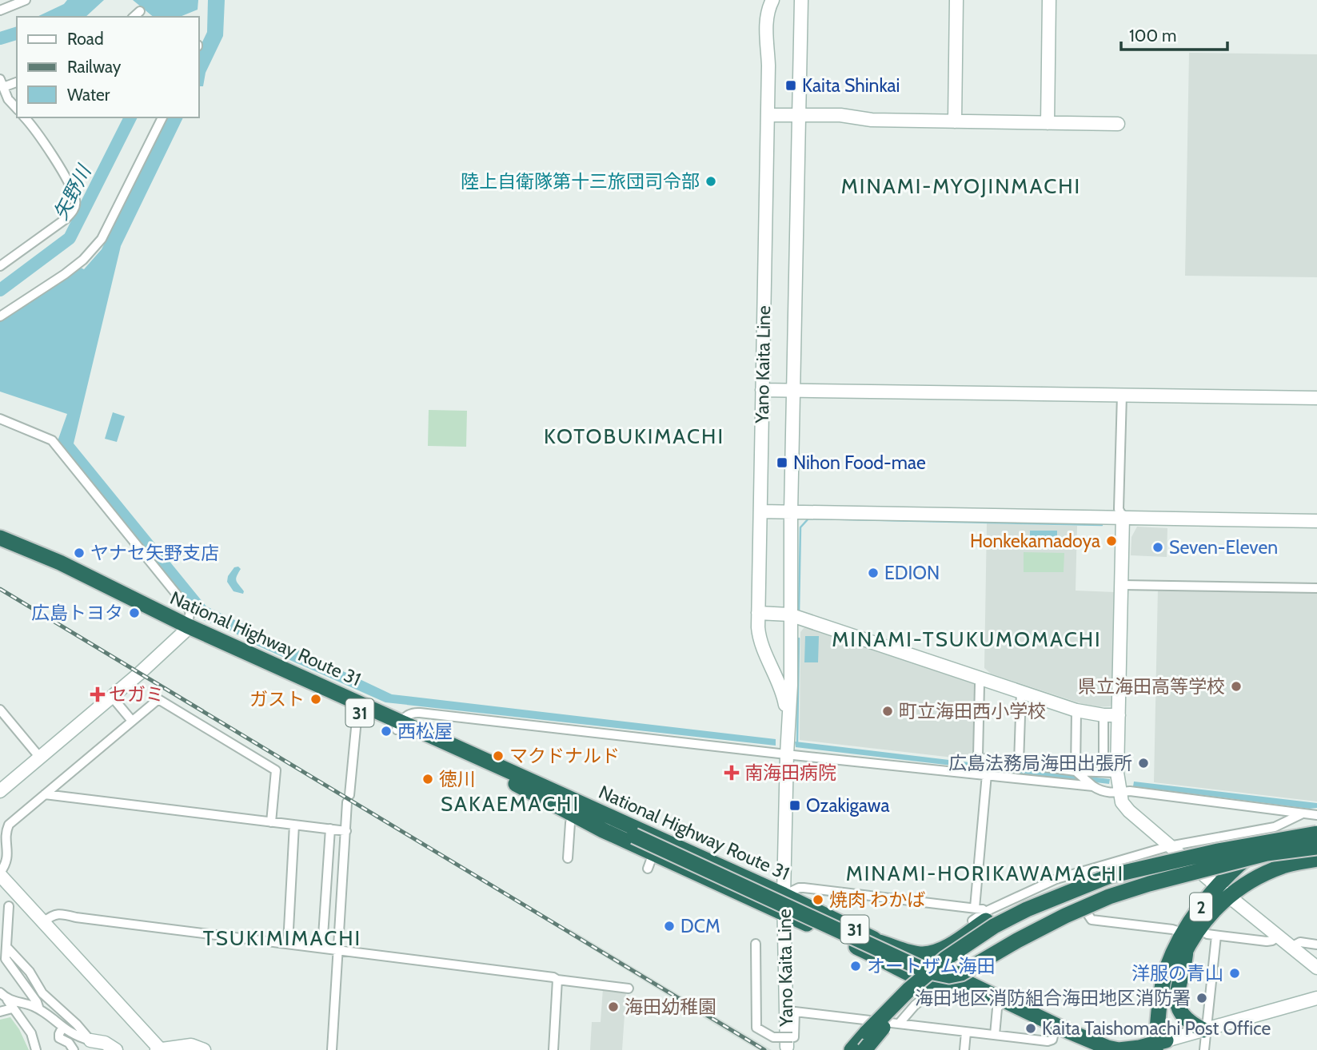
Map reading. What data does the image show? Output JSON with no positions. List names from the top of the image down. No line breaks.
{"streets":{"highway":["National Highway Route 31","31","2"],"street":["Yano Kaita Line"]},"crossings":[["Yano Kaita Line","National Highway Route 31"],["National Highway Route 31","2"]],"districts":["MINAMI-MYOJINMACHI","KOTOBUKIMACHI","MINAMI-TSUKUMOMACHI","SAKAEMACHI","MINAMI-HORIKAWAMACHI","TSUKIMIMACHI"],"water":["矢野川"],"places":{"transit":["Kaita Shinkai","Nihon Food-mae","Ozakigawa"],"other":["陸上自衛隊第十三旅団司令部","Honkekamadoya","Seven-Eleven","ヤナセ矢野支店","EDION","広島トヨタ","県立海田高等学校","ガスト","町立海田西小学校","西松屋","マクドナルド","広島法務局海田出張所","徳川","焼肉 わかば","DCM","オートザム海田","洋服の青山","海田地区消防組合海田地区消防署","海田幼稚園","Kaita Taishomachi Post Office"],"health":["セガミ","南海田病院"]},"legend":["Road","Railway","Water"],"scale_bar":"100 m"}
